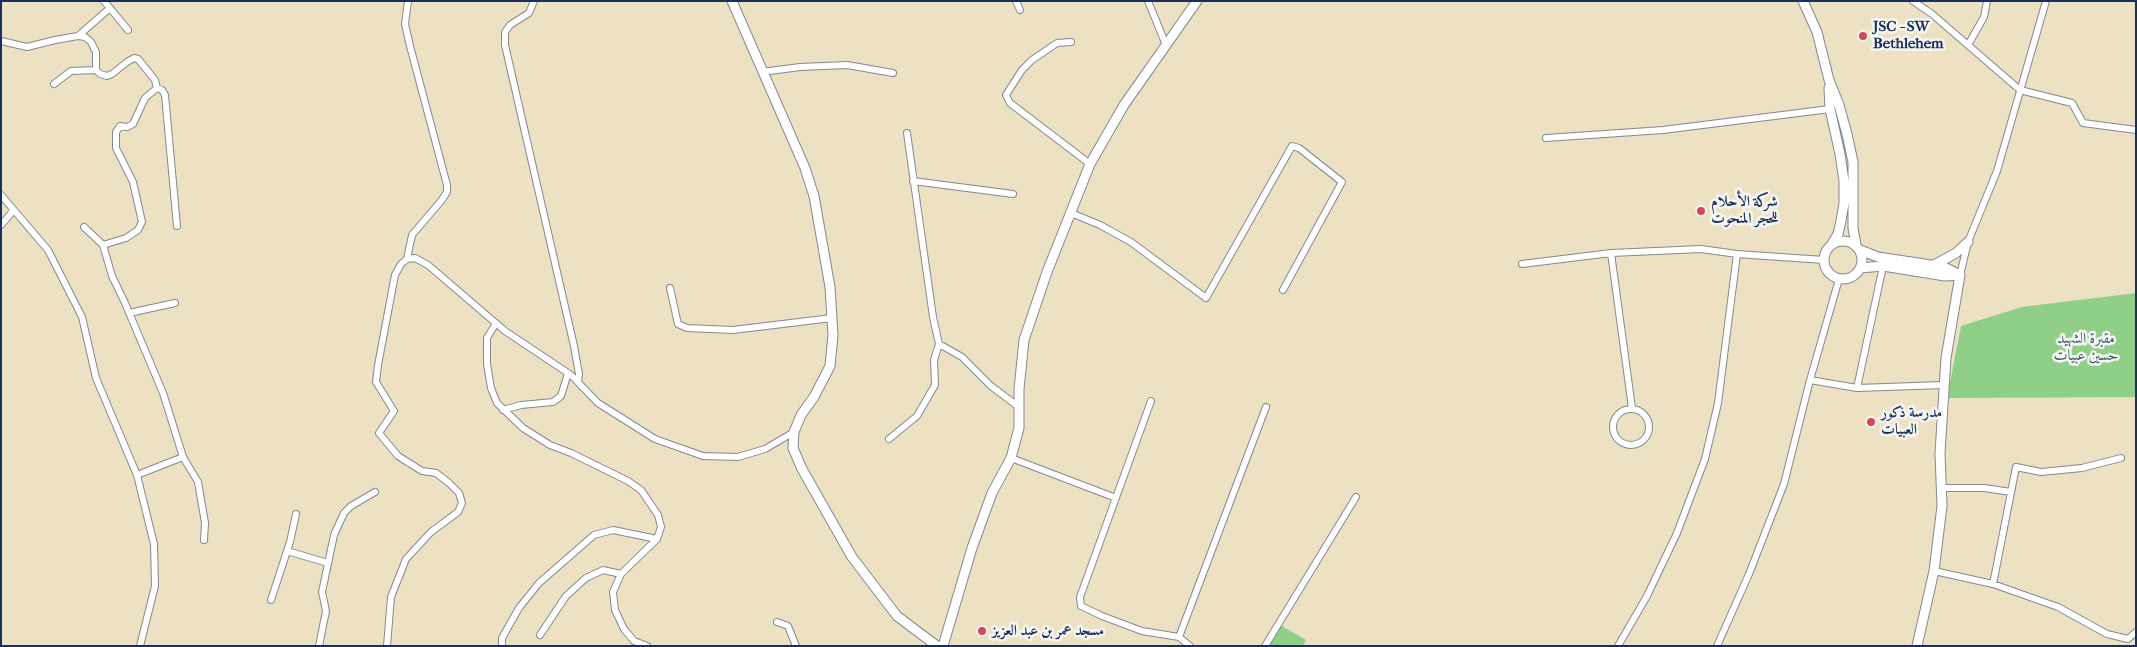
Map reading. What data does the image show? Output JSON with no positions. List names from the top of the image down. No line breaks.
{"parks":["مقبرة الشهيد حسين عبيات"],"places":["JSC - SW Bethlehem","شركة الأحلام للحجر المنحوت","مدرسة ذكور العبيات","مسجد عمر بن عبد العزيز"]}
